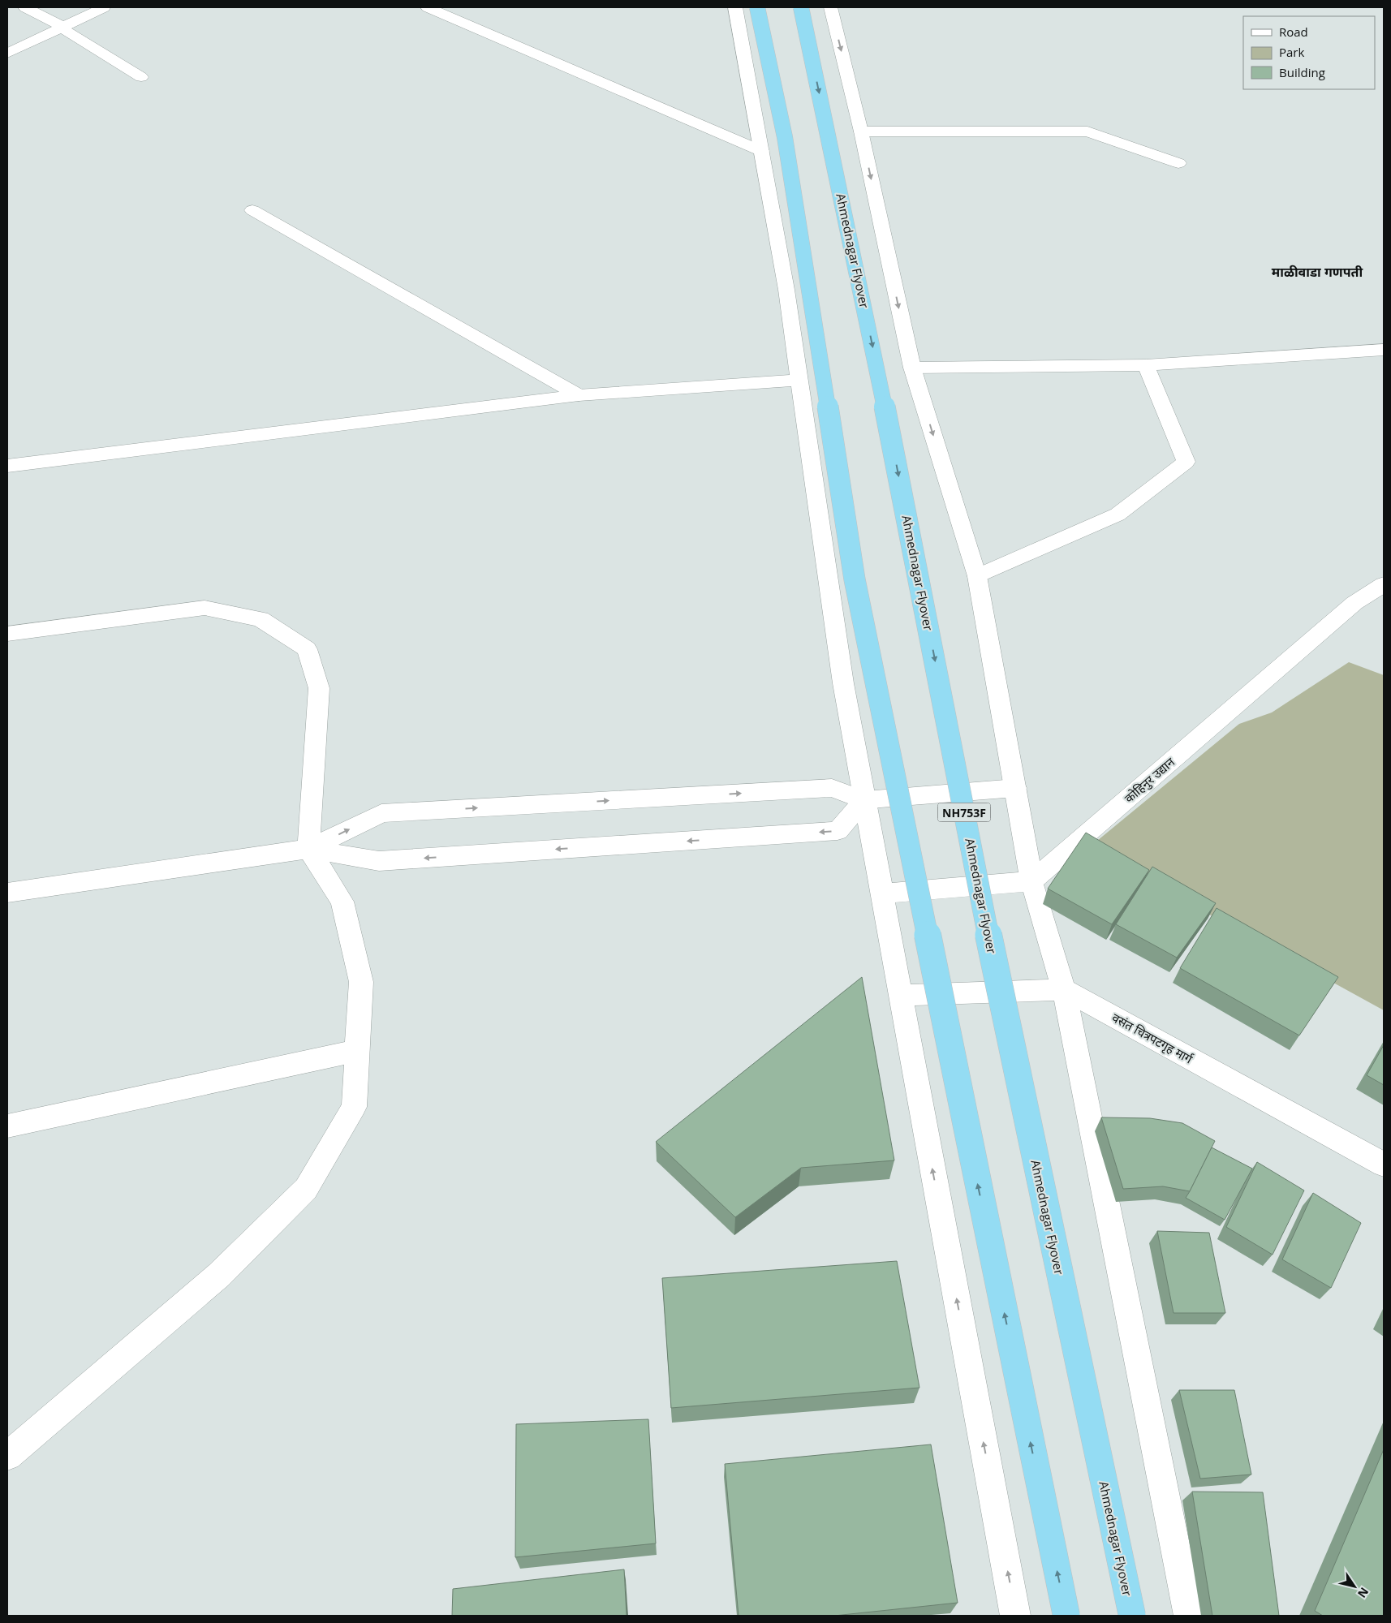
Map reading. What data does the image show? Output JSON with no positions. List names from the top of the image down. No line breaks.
{"streets":{"highway":["Ahmednagar Flyover","NH753F"],"street":["कोहिनुर उद्यान","वसंत चित्रपटगृह मार्ग"]},"districts":["माळीवाडा गणपती"],"legend":["Road","Park","Building"],"north":"bottom right"}
